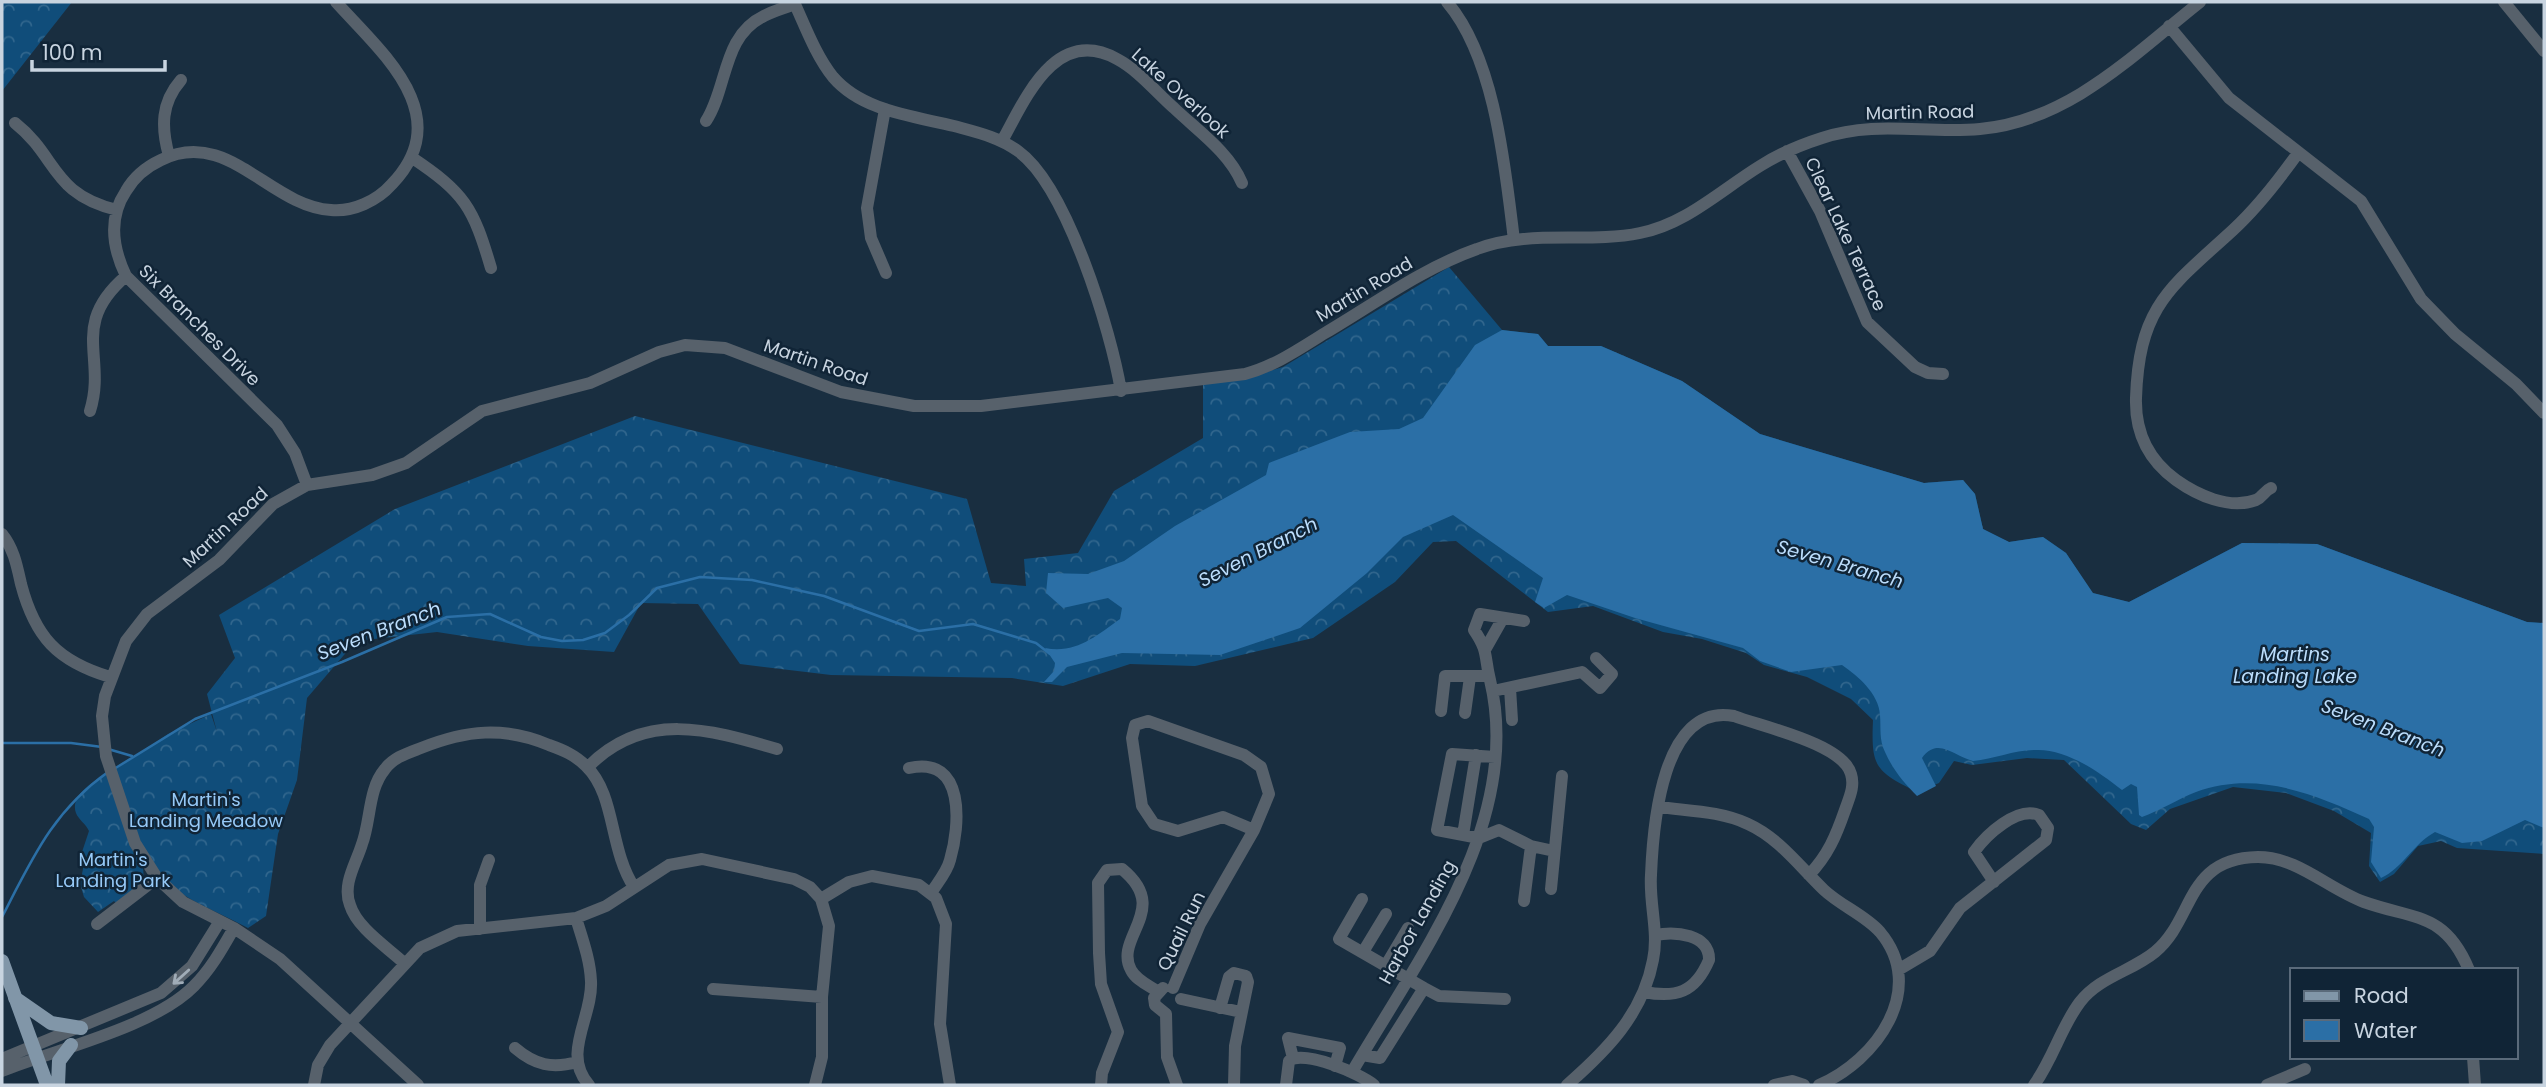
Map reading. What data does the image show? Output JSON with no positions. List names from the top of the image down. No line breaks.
{"streets":{"street":["Lake Overlook","Martin Road","Clear Lake Terrace","Six Branches Drive","Harbor Landing","Quail Run"]},"crossings":[["Martin Road","Clear Lake Terrace"],["Martin Road","Six Branches Drive"]],"water":["Seven Branch","Martins Landing Lake"],"parks":["Martin's Landing Meadow","Martin's Landing Park"],"legend":["Road","Water"],"scale_bar":"100 m"}
